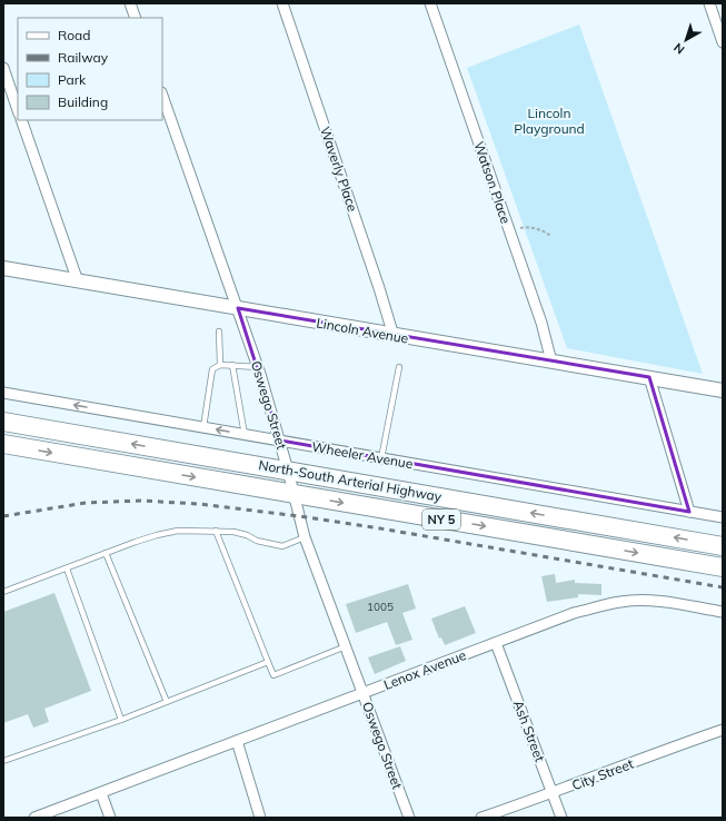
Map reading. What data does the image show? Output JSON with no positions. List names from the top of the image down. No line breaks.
{"streets":{"highway":["North-South Arterial Highway","NY 5"],"street":["Waverly Place","Watson Place","Lincoln Avenue","Oswego Street","Wheeler Avenue","Lenox Avenue","Ash Street","City Street"]},"crossings":[["Waverly Place","Lincoln Avenue"],["Watson Place","Lincoln Avenue"],["Lincoln Avenue","Oswego Street"],["Oswego Street","Wheeler Avenue"],["Oswego Street","North-South Arterial Highway"],["Oswego Street","Lenox Avenue"],["Lenox Avenue","Ash Street"],["Ash Street","City Street"]],"parks":["Lincoln Playground"],"house_numbers":["1005"],"legend":["Road","Railway","Park","Building"],"north":"bottom left"}
